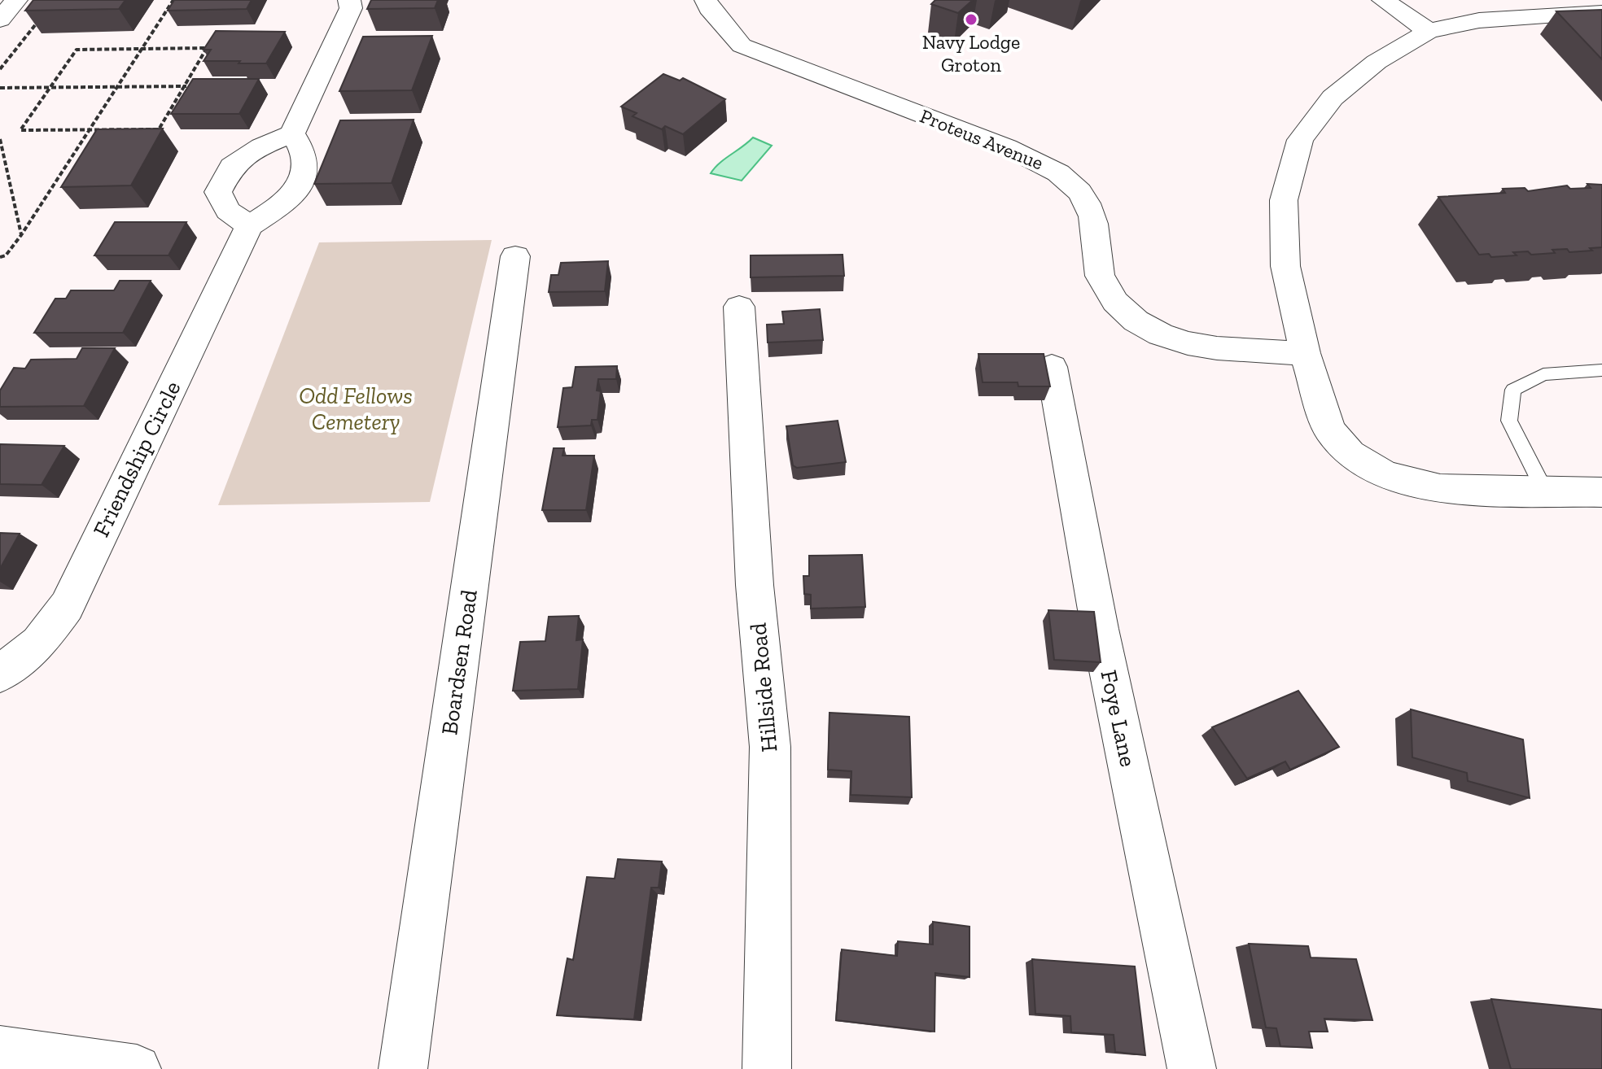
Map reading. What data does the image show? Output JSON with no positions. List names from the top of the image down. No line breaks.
{"streets":{"street":["Proteus Avenue","Friendship Circle","Boardsen Road","Hillside Road","Foye Lane"]},"parks":["Odd Fellows Cemetery"],"places":["Navy Lodge Groton"]}
